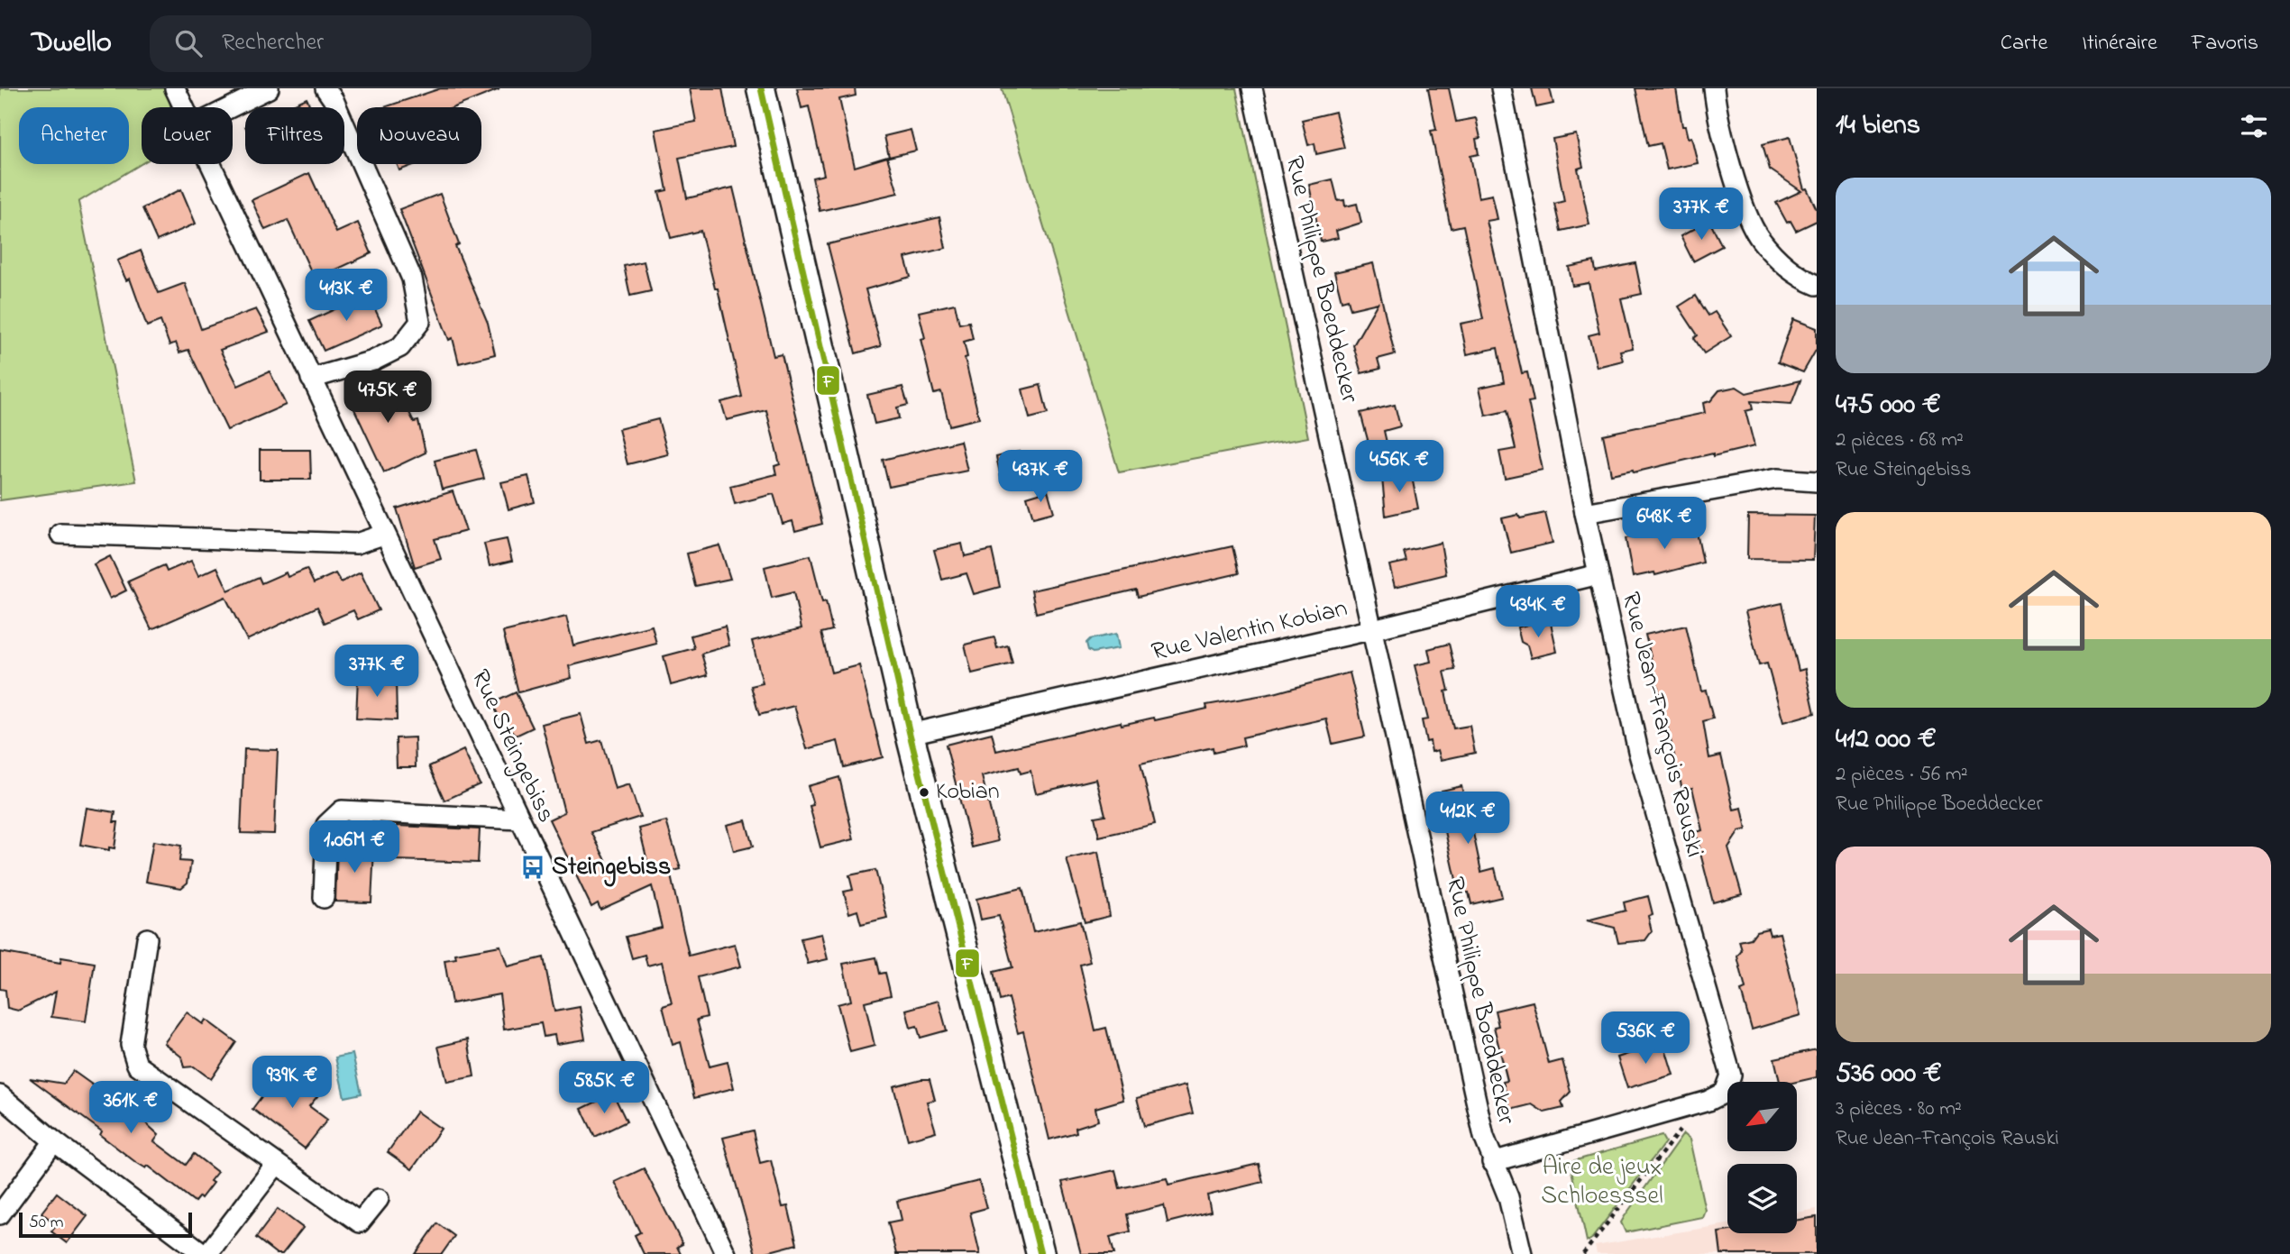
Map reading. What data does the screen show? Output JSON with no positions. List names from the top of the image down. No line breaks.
{"streets":{"street":["Rue Philippe Boeddecker","Rue Valentin Kobian","Rue Jean-François Rauski","Rue Steingebiss"]},"crossings":[["Rue Philippe Boeddecker","Rue Valentin Kobian"],["Rue Philippe Boeddecker","Rue Jean-François Rauski"],["Rue Valentin Kobian","Rue Jean-François Rauski"]],"parks":["Aire de jeux Schloesssel"],"places":{"other":["Kobian"],"bus stop":["Steingebiss"]},"lines":["transit line F"],"scale_bar":"50 m","north":"bottom left","page":{"header":"Dwello","search":"Rechercher","nav":["Carte","Itinéraire","Favoris"],"heading":"14 biens","chip":["Acheter","Louer","Filtres","Nouveau"],"list":[{"name":"475 000 €","note":"2 pièces · 68 m² · Rue Steingebiss"},{"name":"412 000 €","note":"2 pièces · 56 m² · Rue Philippe Boeddecker"},{"name":"536 000 €","note":"3 pièces · 80 m² · Rue Jean-François Rauski"}],"price":["377K €","413K €","475K €","456K €","437K €","648K €","434K €","377K €","412K €","1.06M €","536K €","939K €","585K €","361K €"],"scale":"50 m"}}
